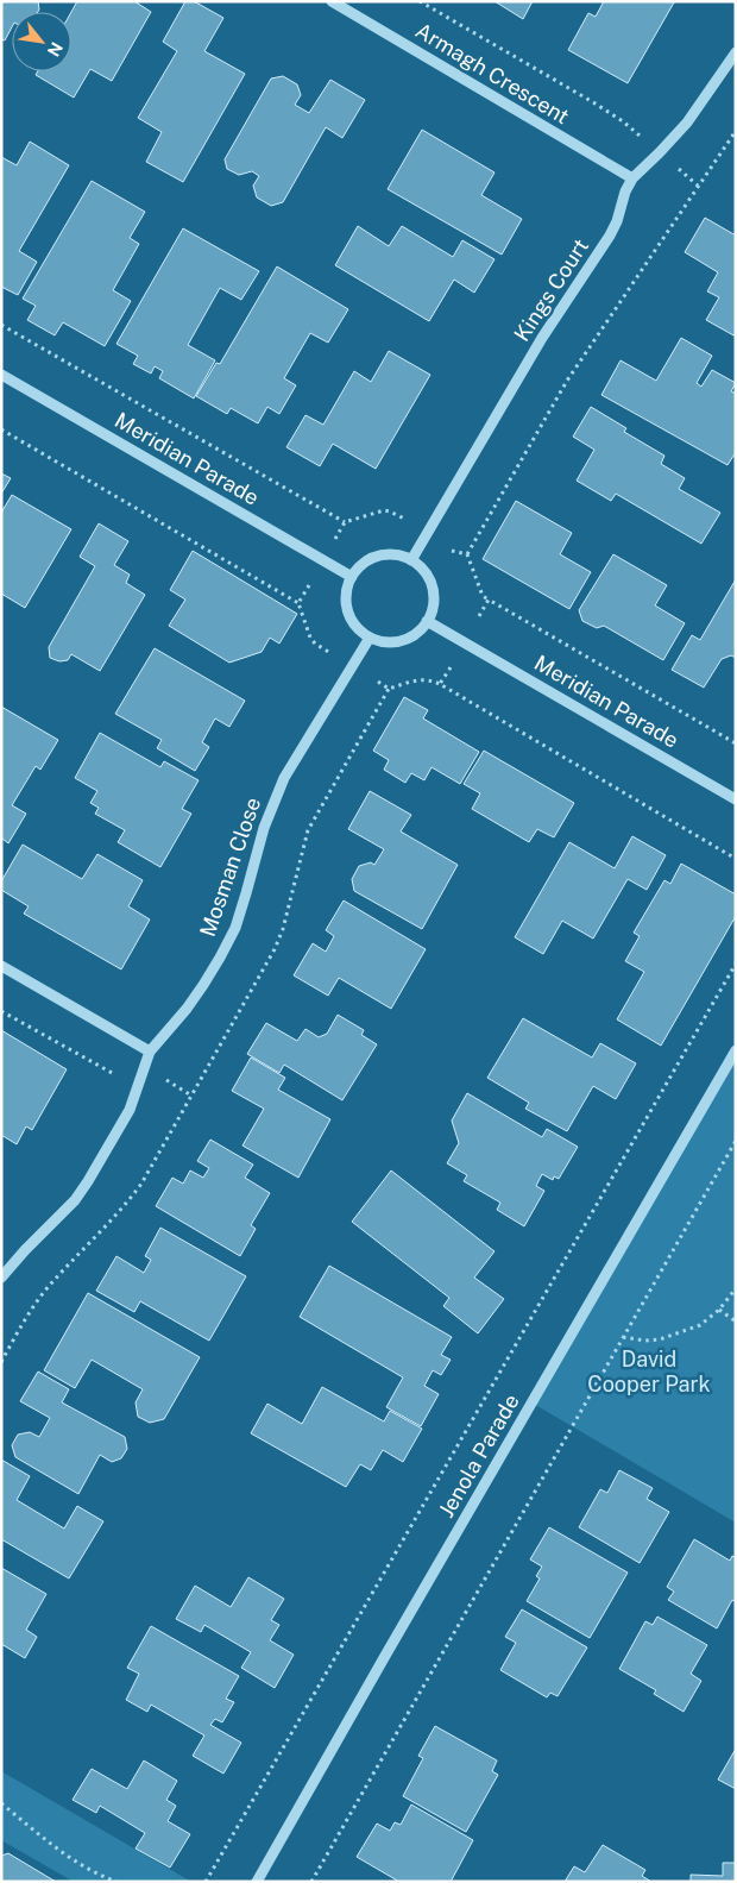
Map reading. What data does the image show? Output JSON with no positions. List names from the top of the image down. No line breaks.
{"streets":{"street":["Armagh Crescent","Kings Court","Meridian Parade","Mosman Close","Jenola Parade"]},"crossings":[["Armagh Crescent","Kings Court"],["Kings Court","Meridian Parade"],["Kings Court","Mosman Close"],["Meridian Parade","Mosman Close"]],"parks":["David Cooper Park"],"north":"bottom right"}
